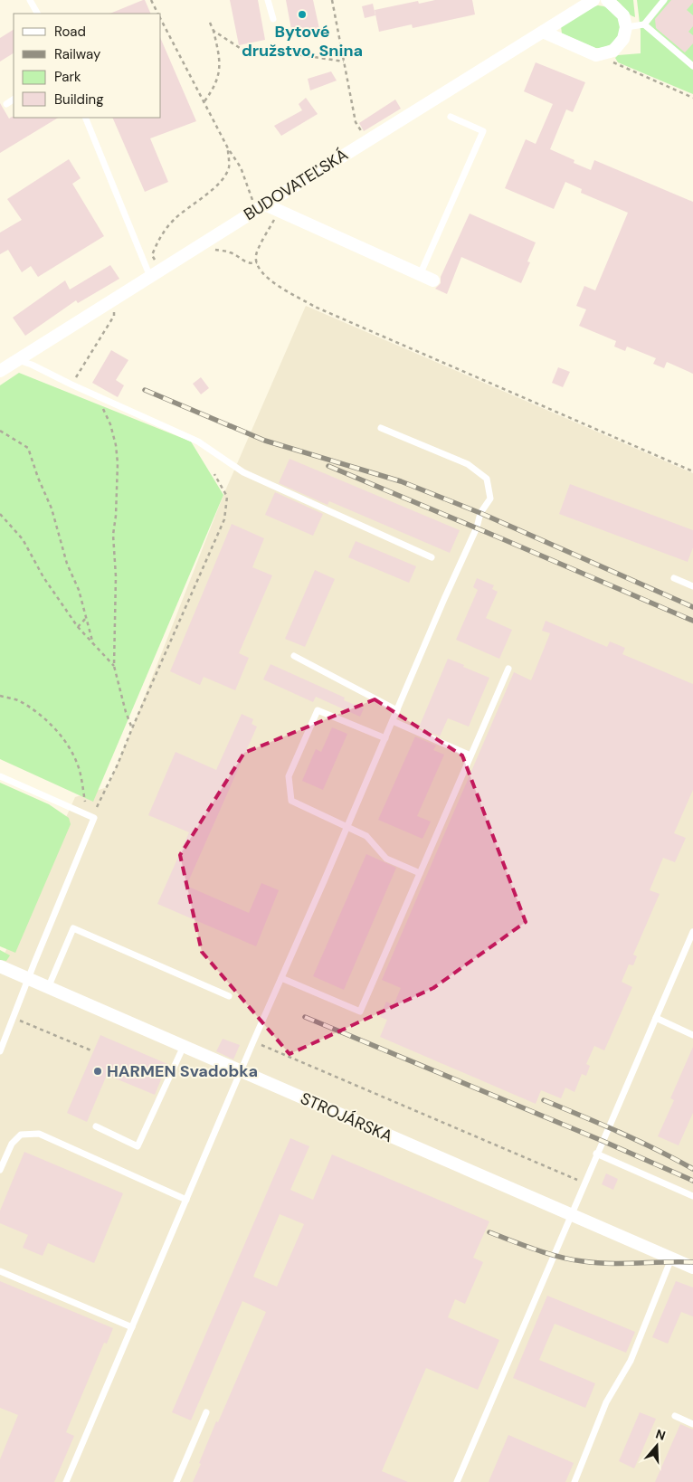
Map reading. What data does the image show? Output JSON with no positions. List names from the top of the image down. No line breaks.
{"streets":{"street":["BUDOVATEĽSKÁ","STROJÁRSKA"]},"places":["Bytové družstvo, Snina","HARMEN Svadobka"],"legend":["Road","Railway","Park","Building"],"north":"top"}
